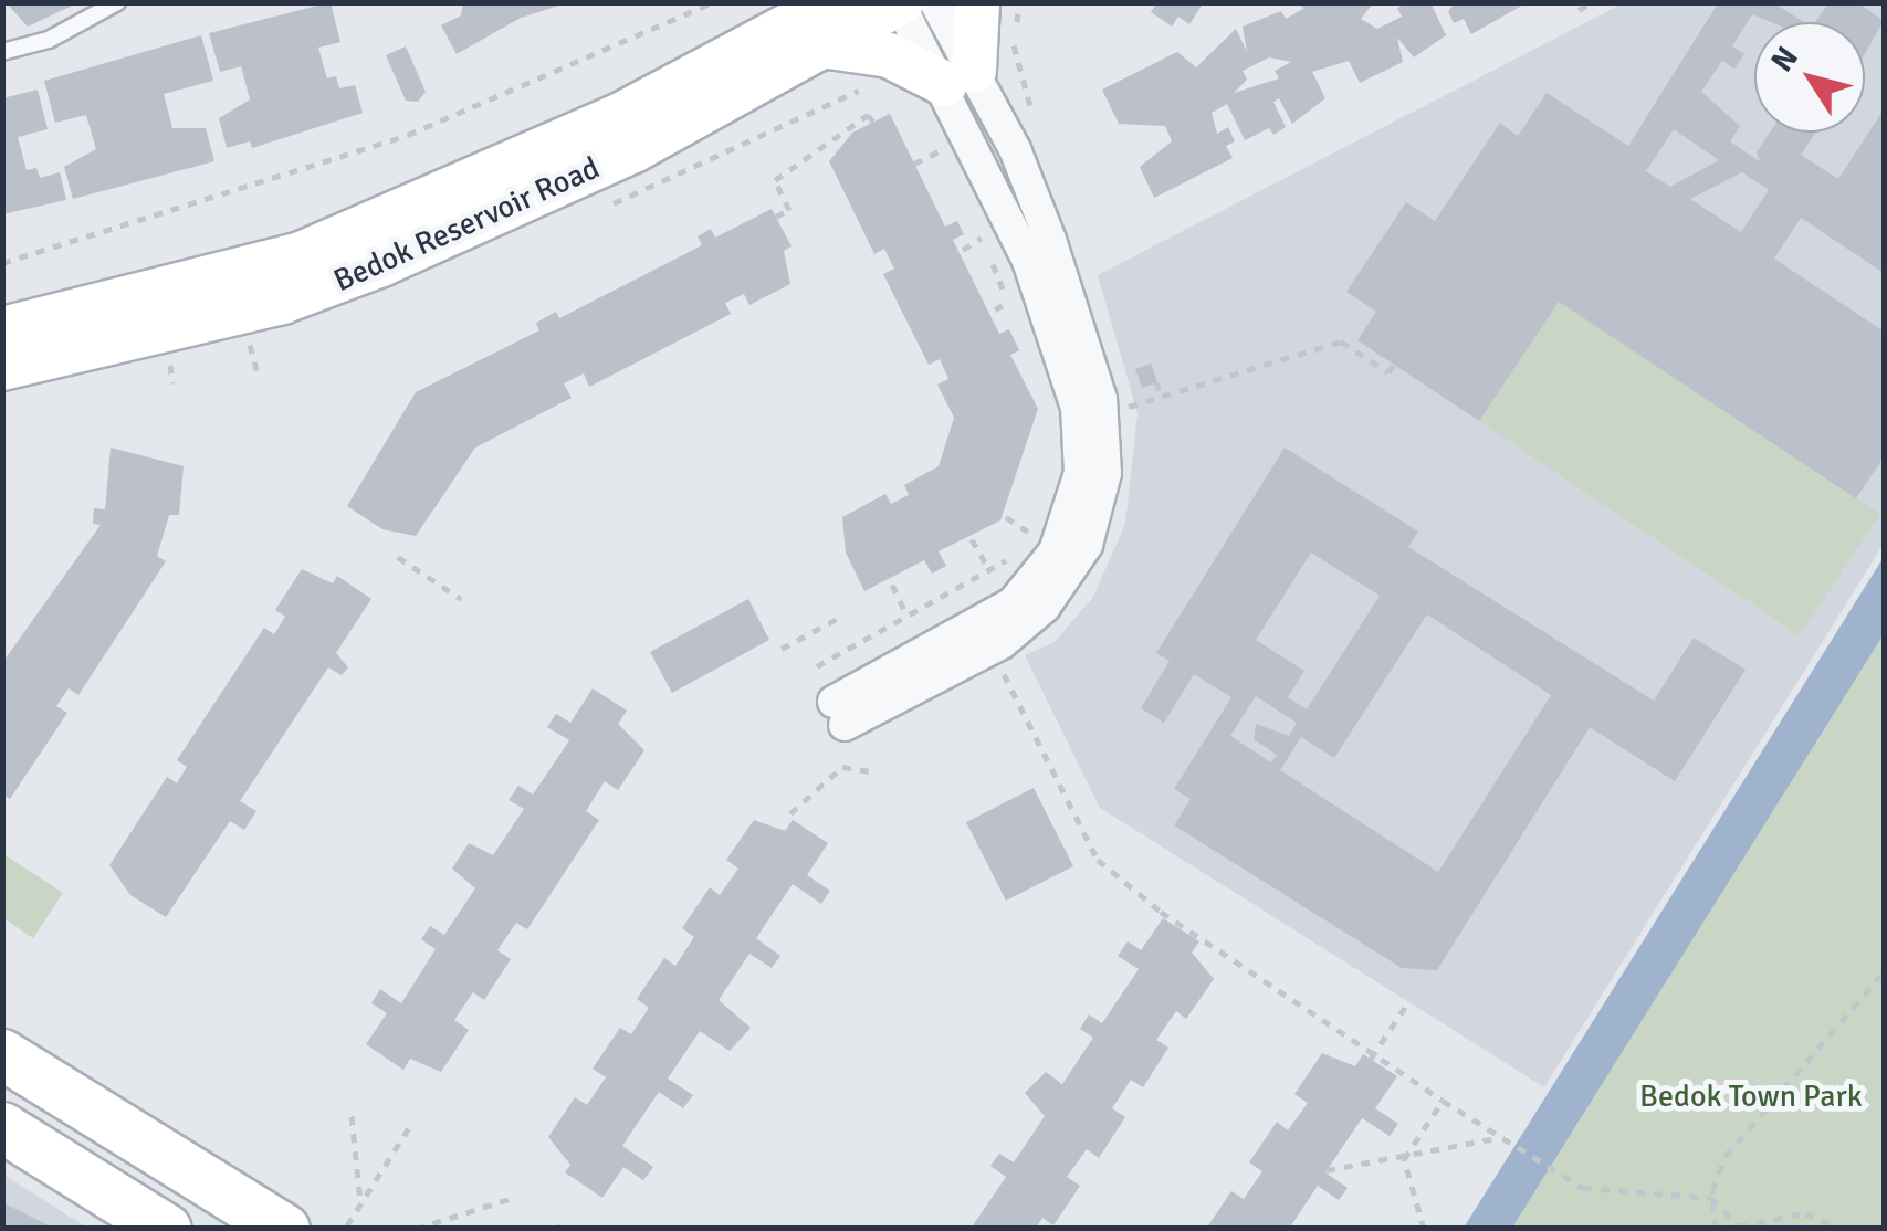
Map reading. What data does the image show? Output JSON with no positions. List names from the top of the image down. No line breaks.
{"streets":{"main road":["Bedok Reservoir Road"]},"parks":["Bedok Town Park"],"north":"top left"}
